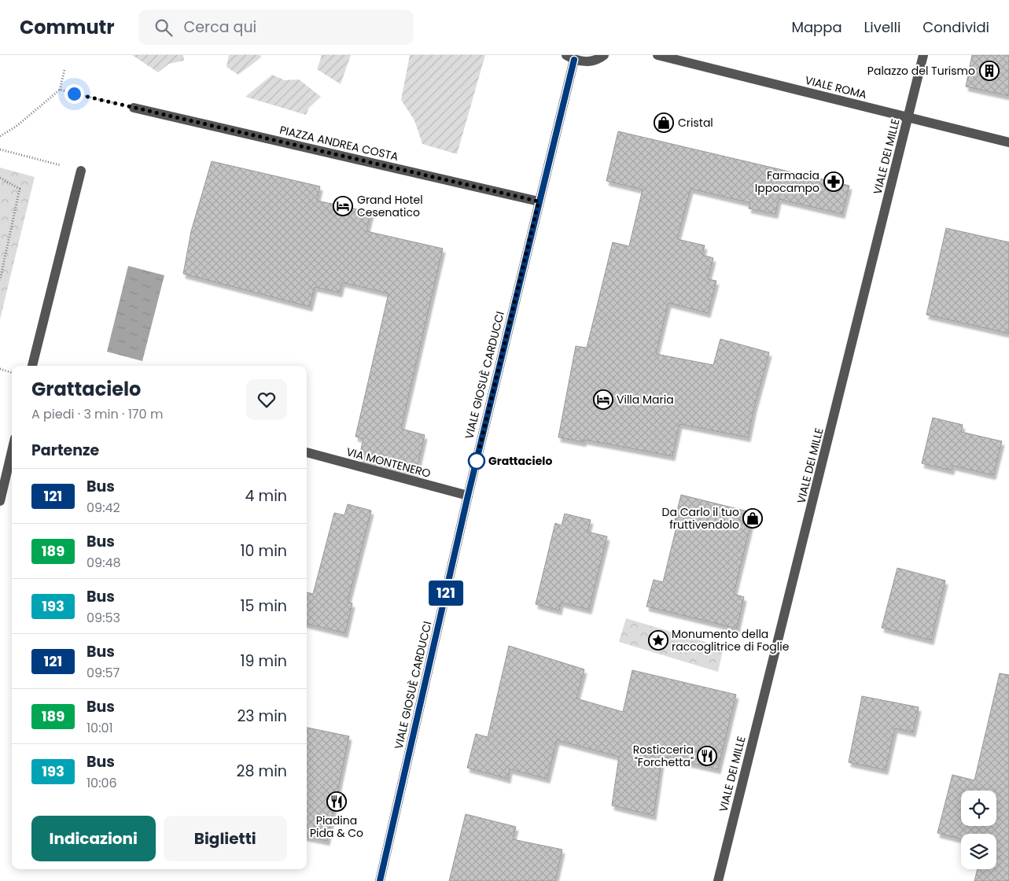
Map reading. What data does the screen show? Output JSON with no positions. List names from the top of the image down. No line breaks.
{"streets":{"street":["VIALE ROMA","PIAZZA ANDREA COSTA","VIALE DEI MILLE","VIALE GIOSUÈ CARDUCCI","VIA MONTENERO"]},"crossings":[["VIALE ROMA","VIALE DEI MILLE"],["PIAZZA ANDREA COSTA","VIALE GIOSUÈ CARDUCCI"],["VIALE GIOSUÈ CARDUCCI","VIA MONTENERO"]],"places":{"building":["Palazzo del Turismo"],"shop":["Cristal","Da Carlo il tuo fruttivendolo"],"pharmacy":["Farmacia Ippocampo"],"hotel":["Grand Hotel Cesenatico","Villa Maria"],"other":["Grattacielo"],"place":["Monumento della raccoglitrice di Foglie"],"restaurant":["Rosticceria \"Forchetta\"","Piadina Pida & Co"]},"lines":["bus line 121"],"page":{"header":"Commutr","search":"Cerca qui","nav":["Mappa","Livelli","Condividi"],"on_map":"121","heading":[["Grattacielo","A piedi · 3 min · 170 m"],"Partenze"],"list":[{"mark":"121","name":"Bus","note":"09:42","value":"4 min"},{"mark":"189","name":"Bus","note":"09:48","value":"10 min"},{"mark":"193","name":"Bus","note":"09:53","value":"15 min"},{"mark":"121","name":"Bus","note":"09:57","value":"19 min"},{"mark":"189","name":"Bus","note":"10:01","value":"23 min"},{"mark":"193","name":"Bus","note":"10:06","value":"28 min"}],"buttons":["Indicazioni","Biglietti"]}}
